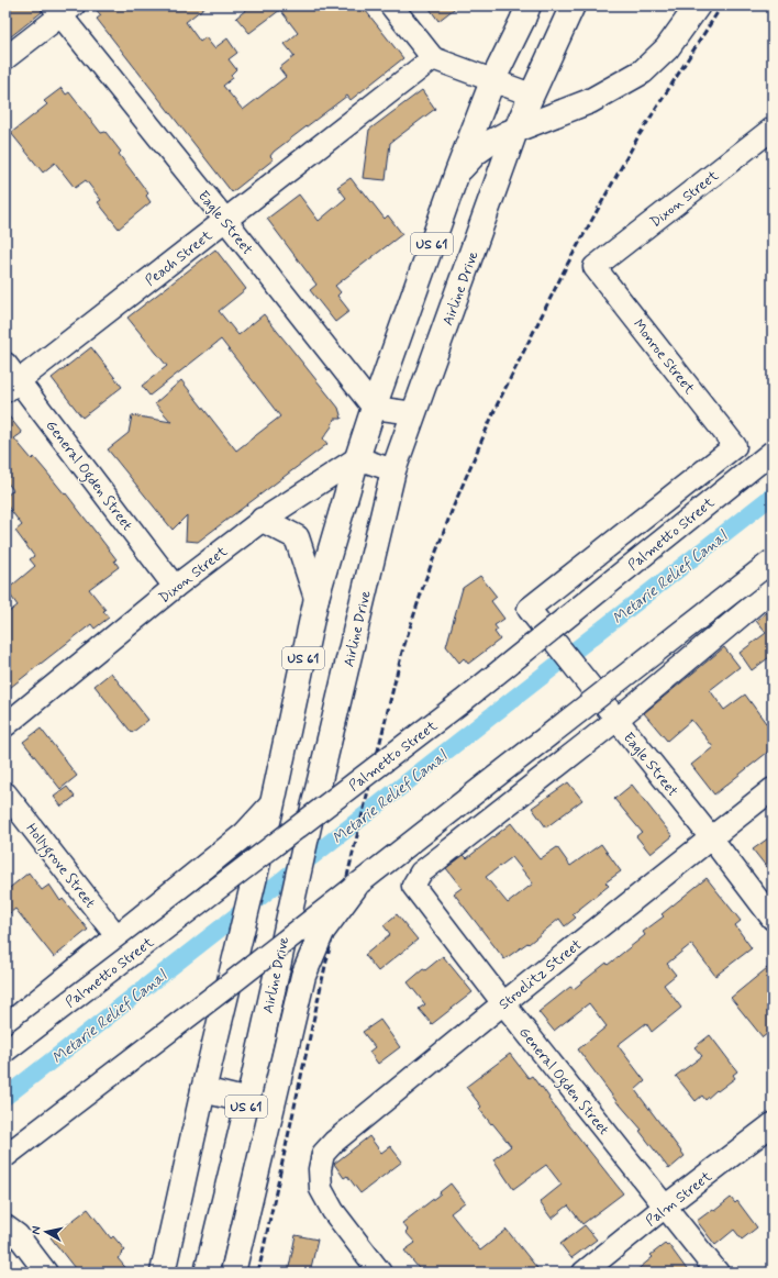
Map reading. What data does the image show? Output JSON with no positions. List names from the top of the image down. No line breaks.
{"streets":{"main road":["US 61","Airline Drive"],"street":["Dixon Street","Eagle Street","Peach Street","Monroe Street","General Ogden Street","Palmetto Street","Hollygrove Street","Stroelitz Street","Palm Street"]},"crossings":[["Dixon Street","US 61"],["Dixon Street","Monroe Street"],["Dixon Street","General Ogden Street"],["Eagle Street","US 61"],["Eagle Street","Peach Street"],["Eagle Street","General Ogden Street"],["Eagle Street","Palmetto Street"],["Eagle Street","Stroelitz Street"],["Peach Street","General Ogden Street"],["Monroe Street","Palmetto Street"],["General Ogden Street","Stroelitz Street"],["General Ogden Street","Palm Street"]],"water":["Metarie Relief Canal"],"north":"left"}
